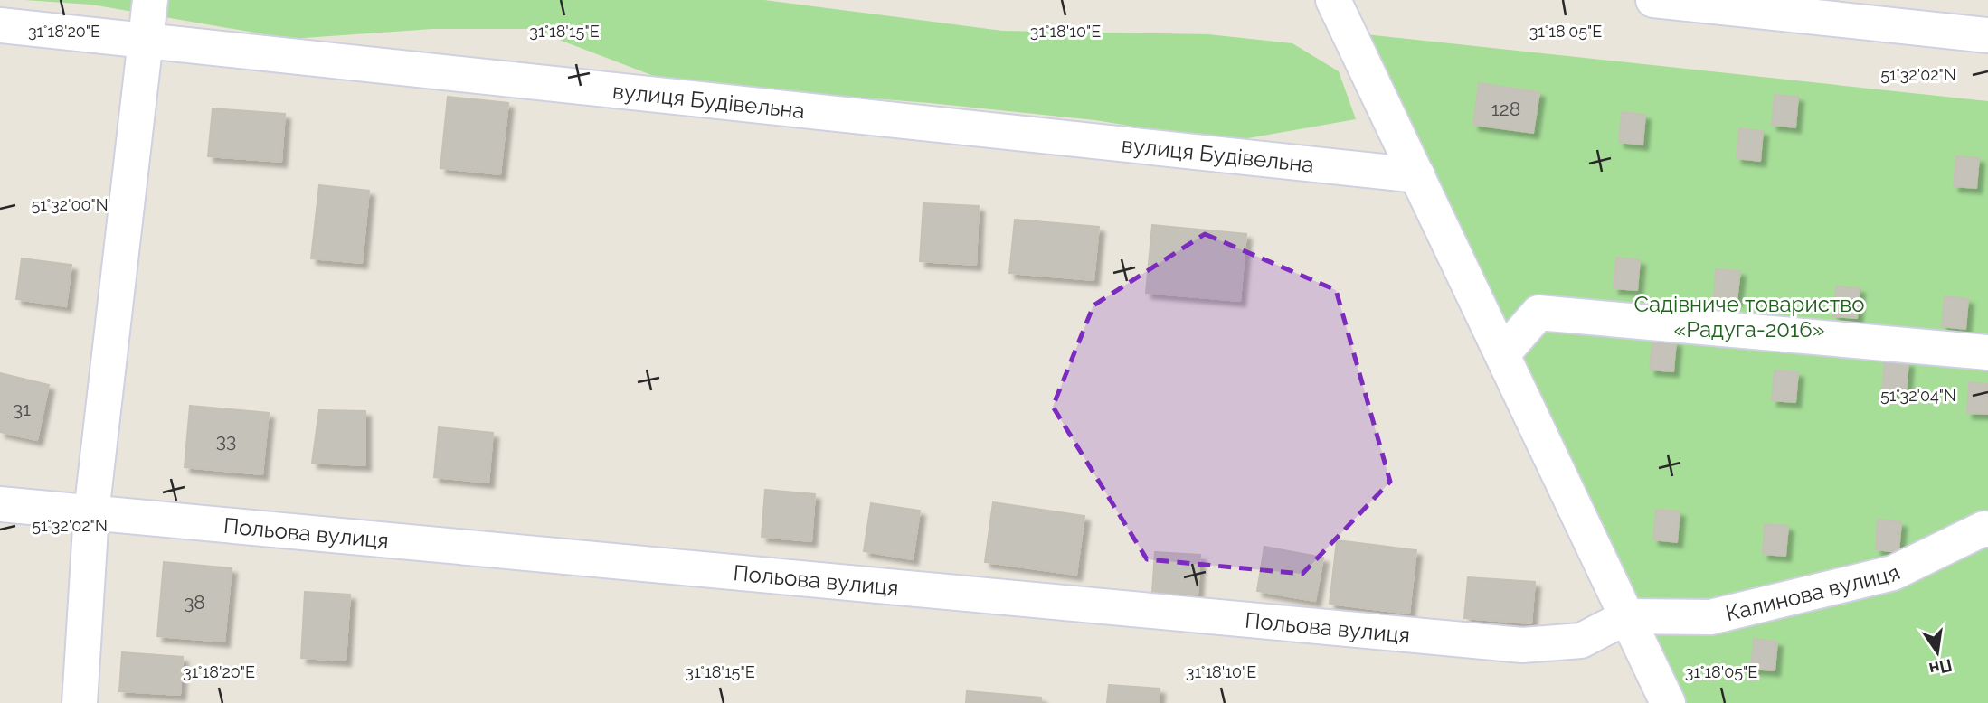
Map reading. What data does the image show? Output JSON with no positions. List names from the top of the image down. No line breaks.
{"streets":{"street":["вулиця Будівельна","Польова вулиця","Калинова вулиця"]},"crossings":[["Польова вулиця","Калинова вулиця"]],"parks":["Садівниче товариство «Радуга-2016»"],"house_numbers":["128","31","33","38"],"north":"bottom","coordinates":["31°18'20\"E","31°18'15\"E","31°18'10\"E","31°18'05\"E","51°32'02\"N","51°32'00\"N","51°32'04\"N"]}
